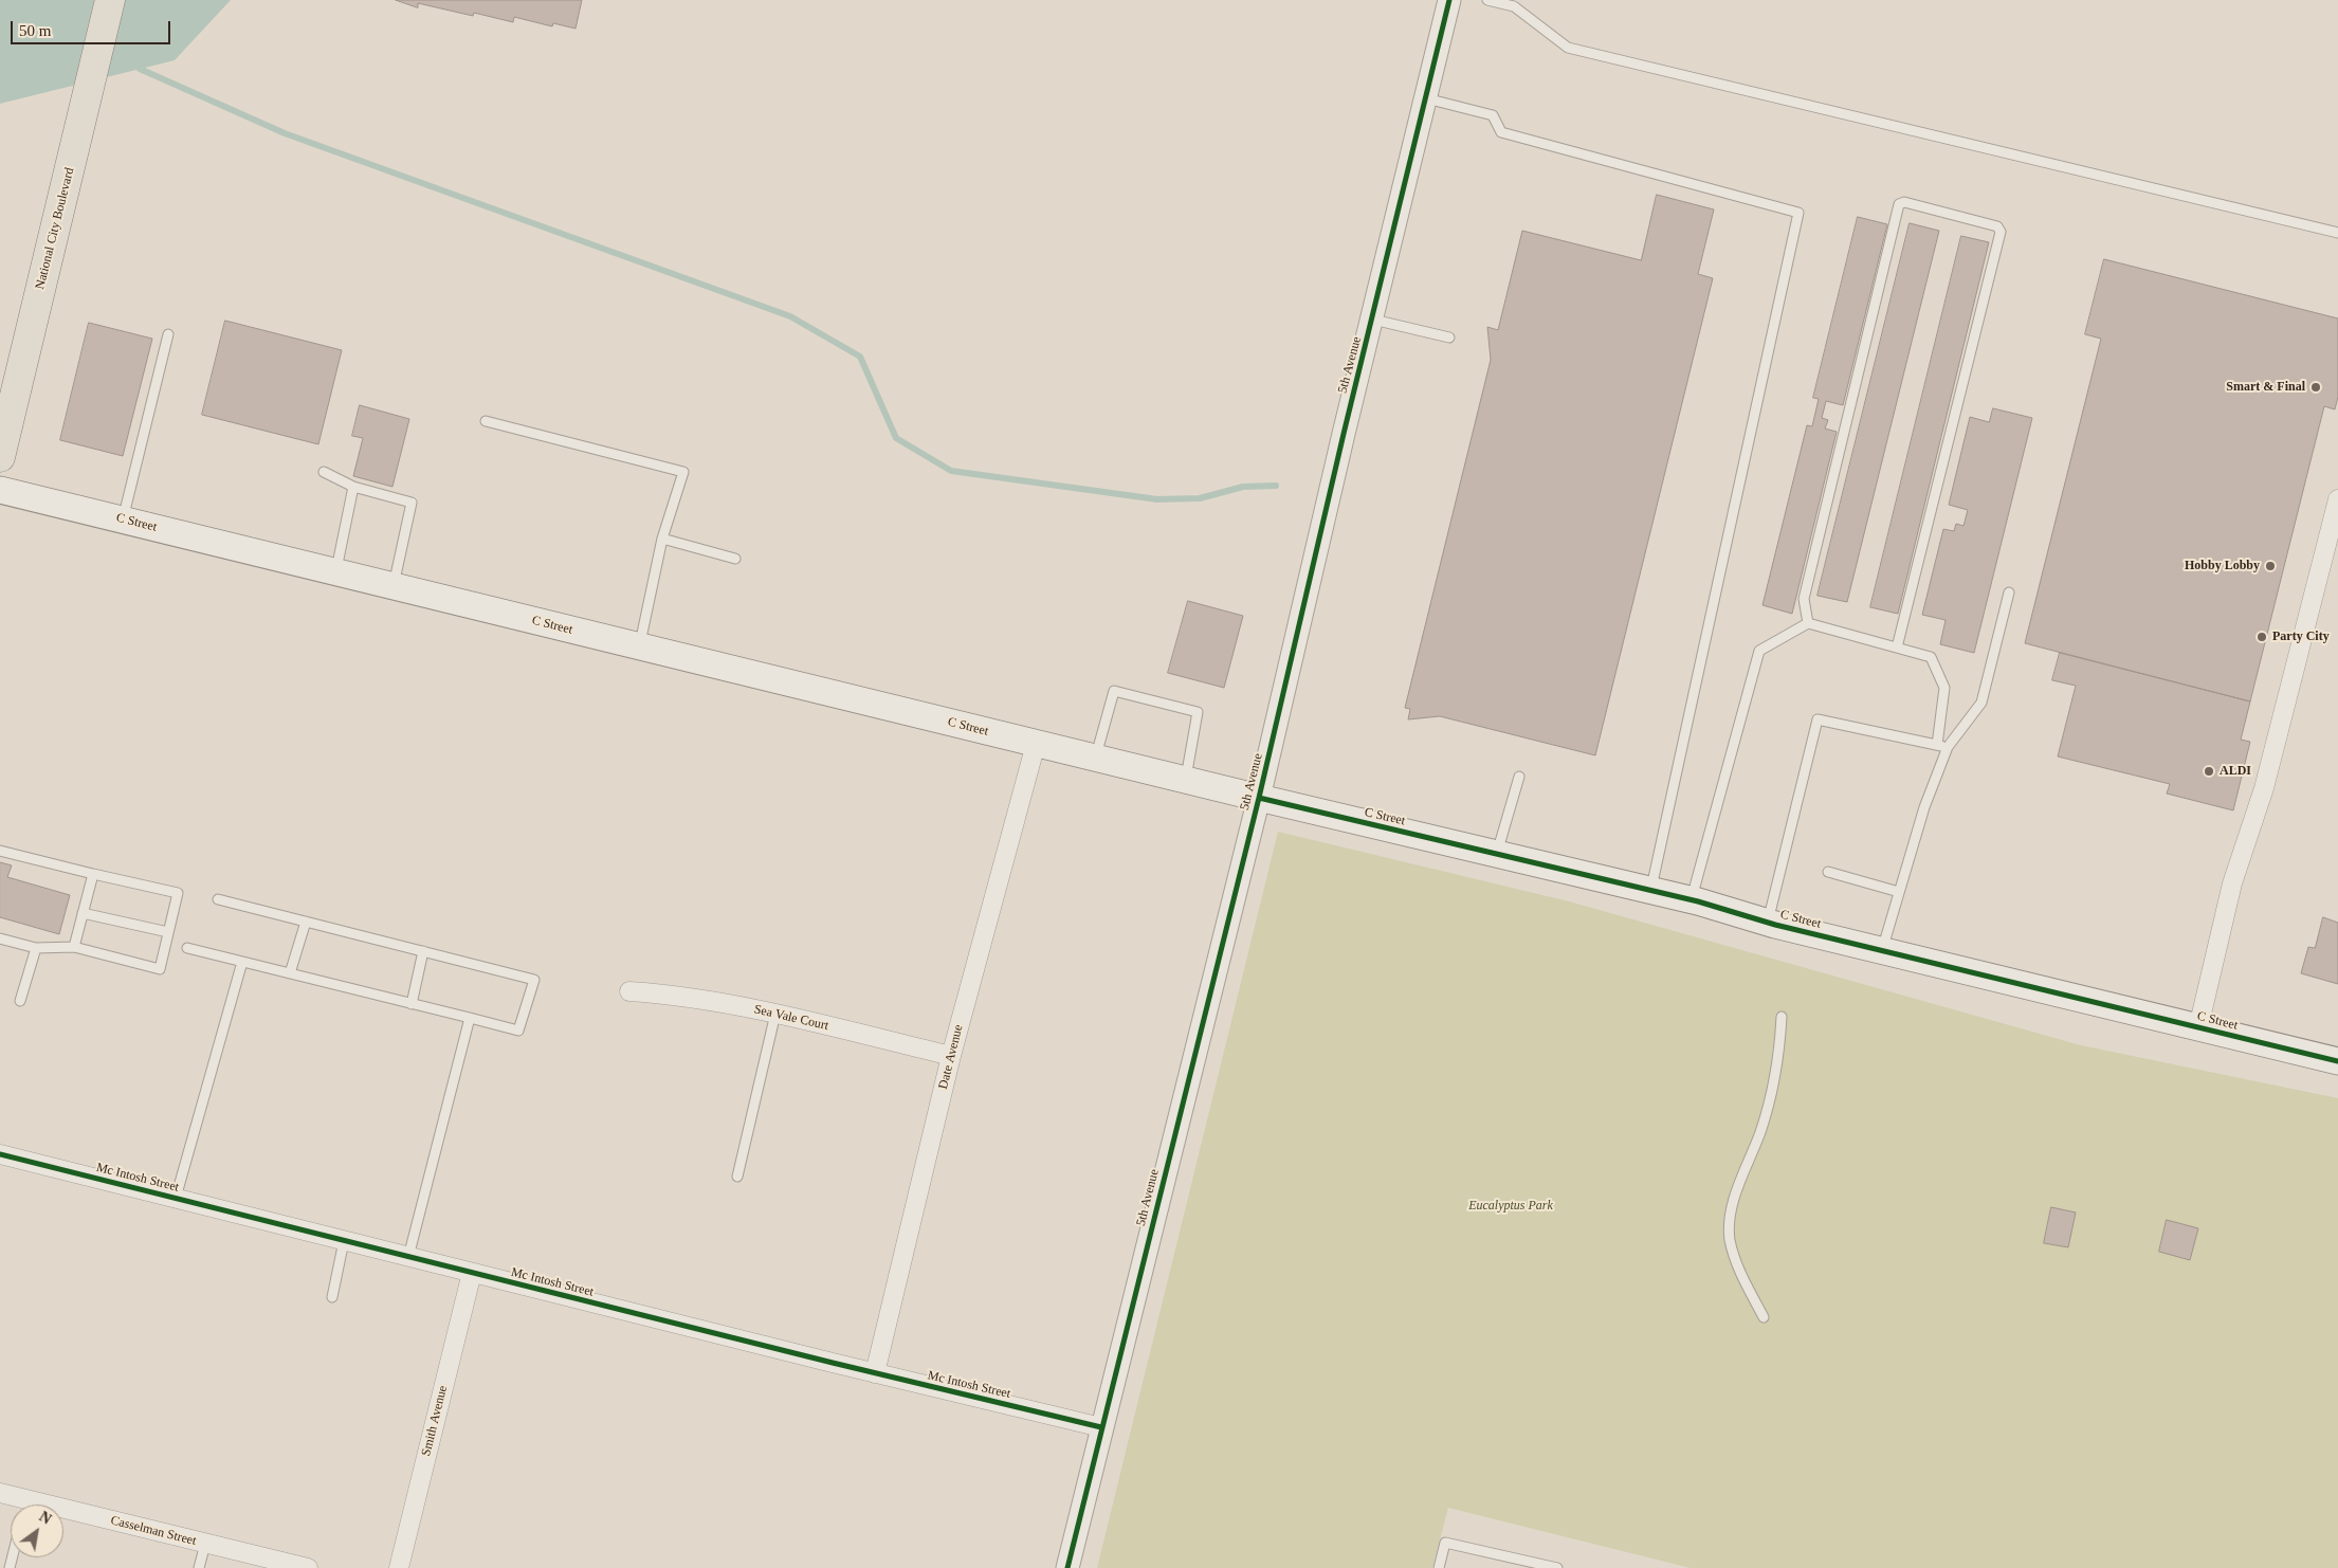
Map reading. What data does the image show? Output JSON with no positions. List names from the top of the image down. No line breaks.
{"streets":{"main road":["National City Boulevard","C Street"],"street":["5th Avenue","Sea Vale Court","Date Avenue","Mc Intosh Street","Smith Avenue","Casselman Street"]},"crossings":[["5th Avenue","C Street"],["5th Avenue","Mc Intosh Street"],["C Street","Date Avenue"],["Sea Vale Court","Date Avenue"],["Date Avenue","Mc Intosh Street"],["Mc Intosh Street","Smith Avenue"]],"parks":["Eucalyptus Park"],"places":["Smart & Final","Hobby Lobby","Party City","ALDI"],"scale_bar":"50 m","north":"top right"}
